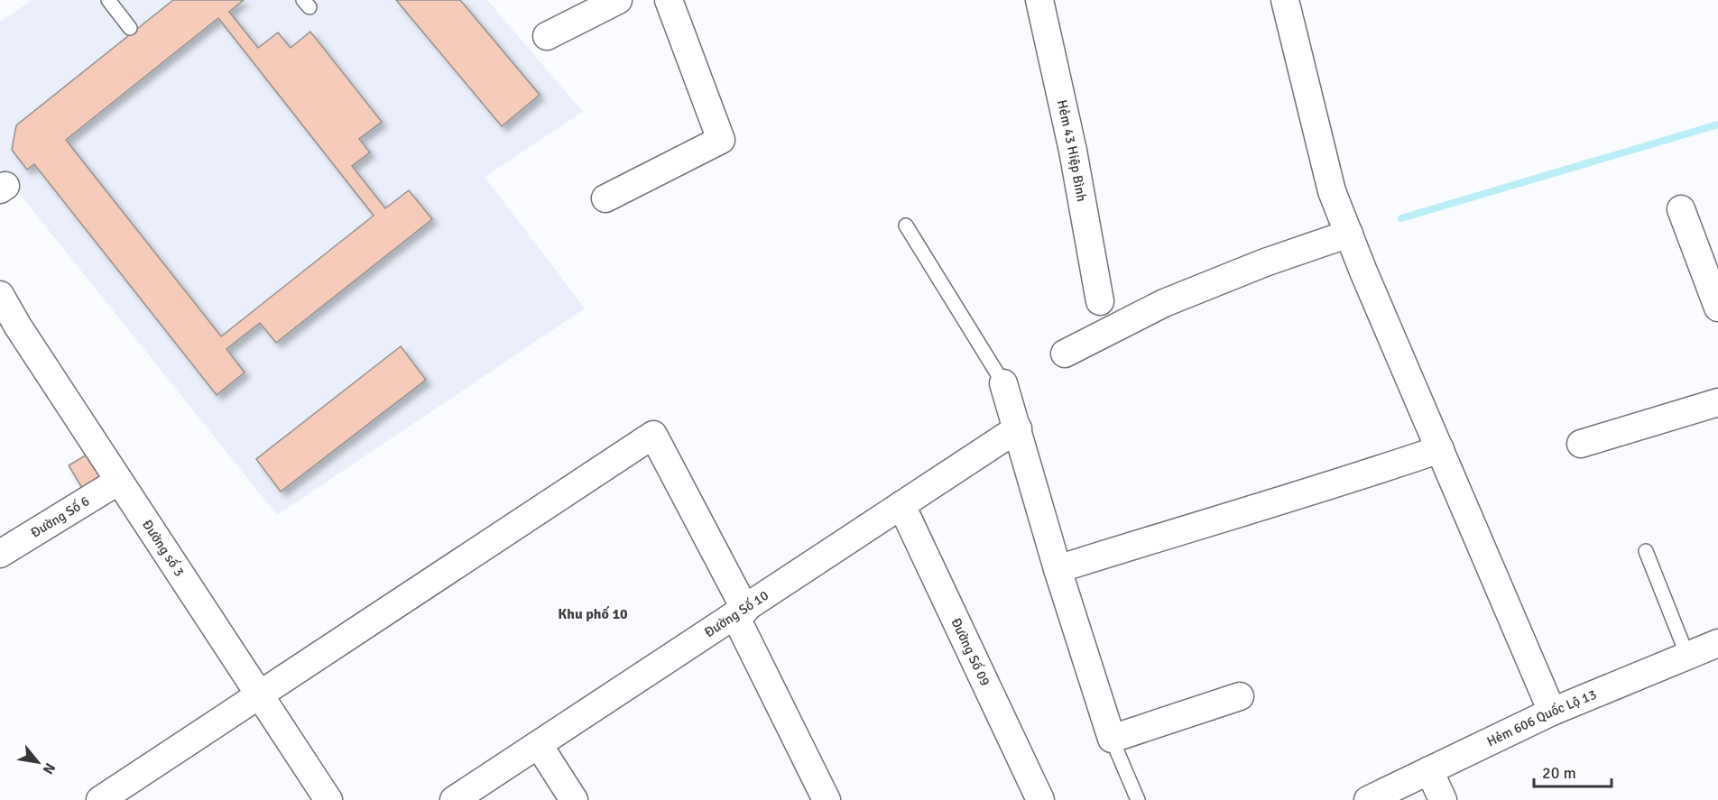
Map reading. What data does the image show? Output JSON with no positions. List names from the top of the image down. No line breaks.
{"streets":{"street":["Hẻm 43 Hiệp Bình","Đường Số 6","Đường số 3","Đường Số 10","Đường Số 09","Hẻm 606 Quốc Lộ 13"]},"crossings":[["Đường Số 6","Đường số 3"],["Đường Số 10","Đường Số 09"]],"districts":["Khu phố 10"],"scale_bar":"20 m","north":"bottom right"}
